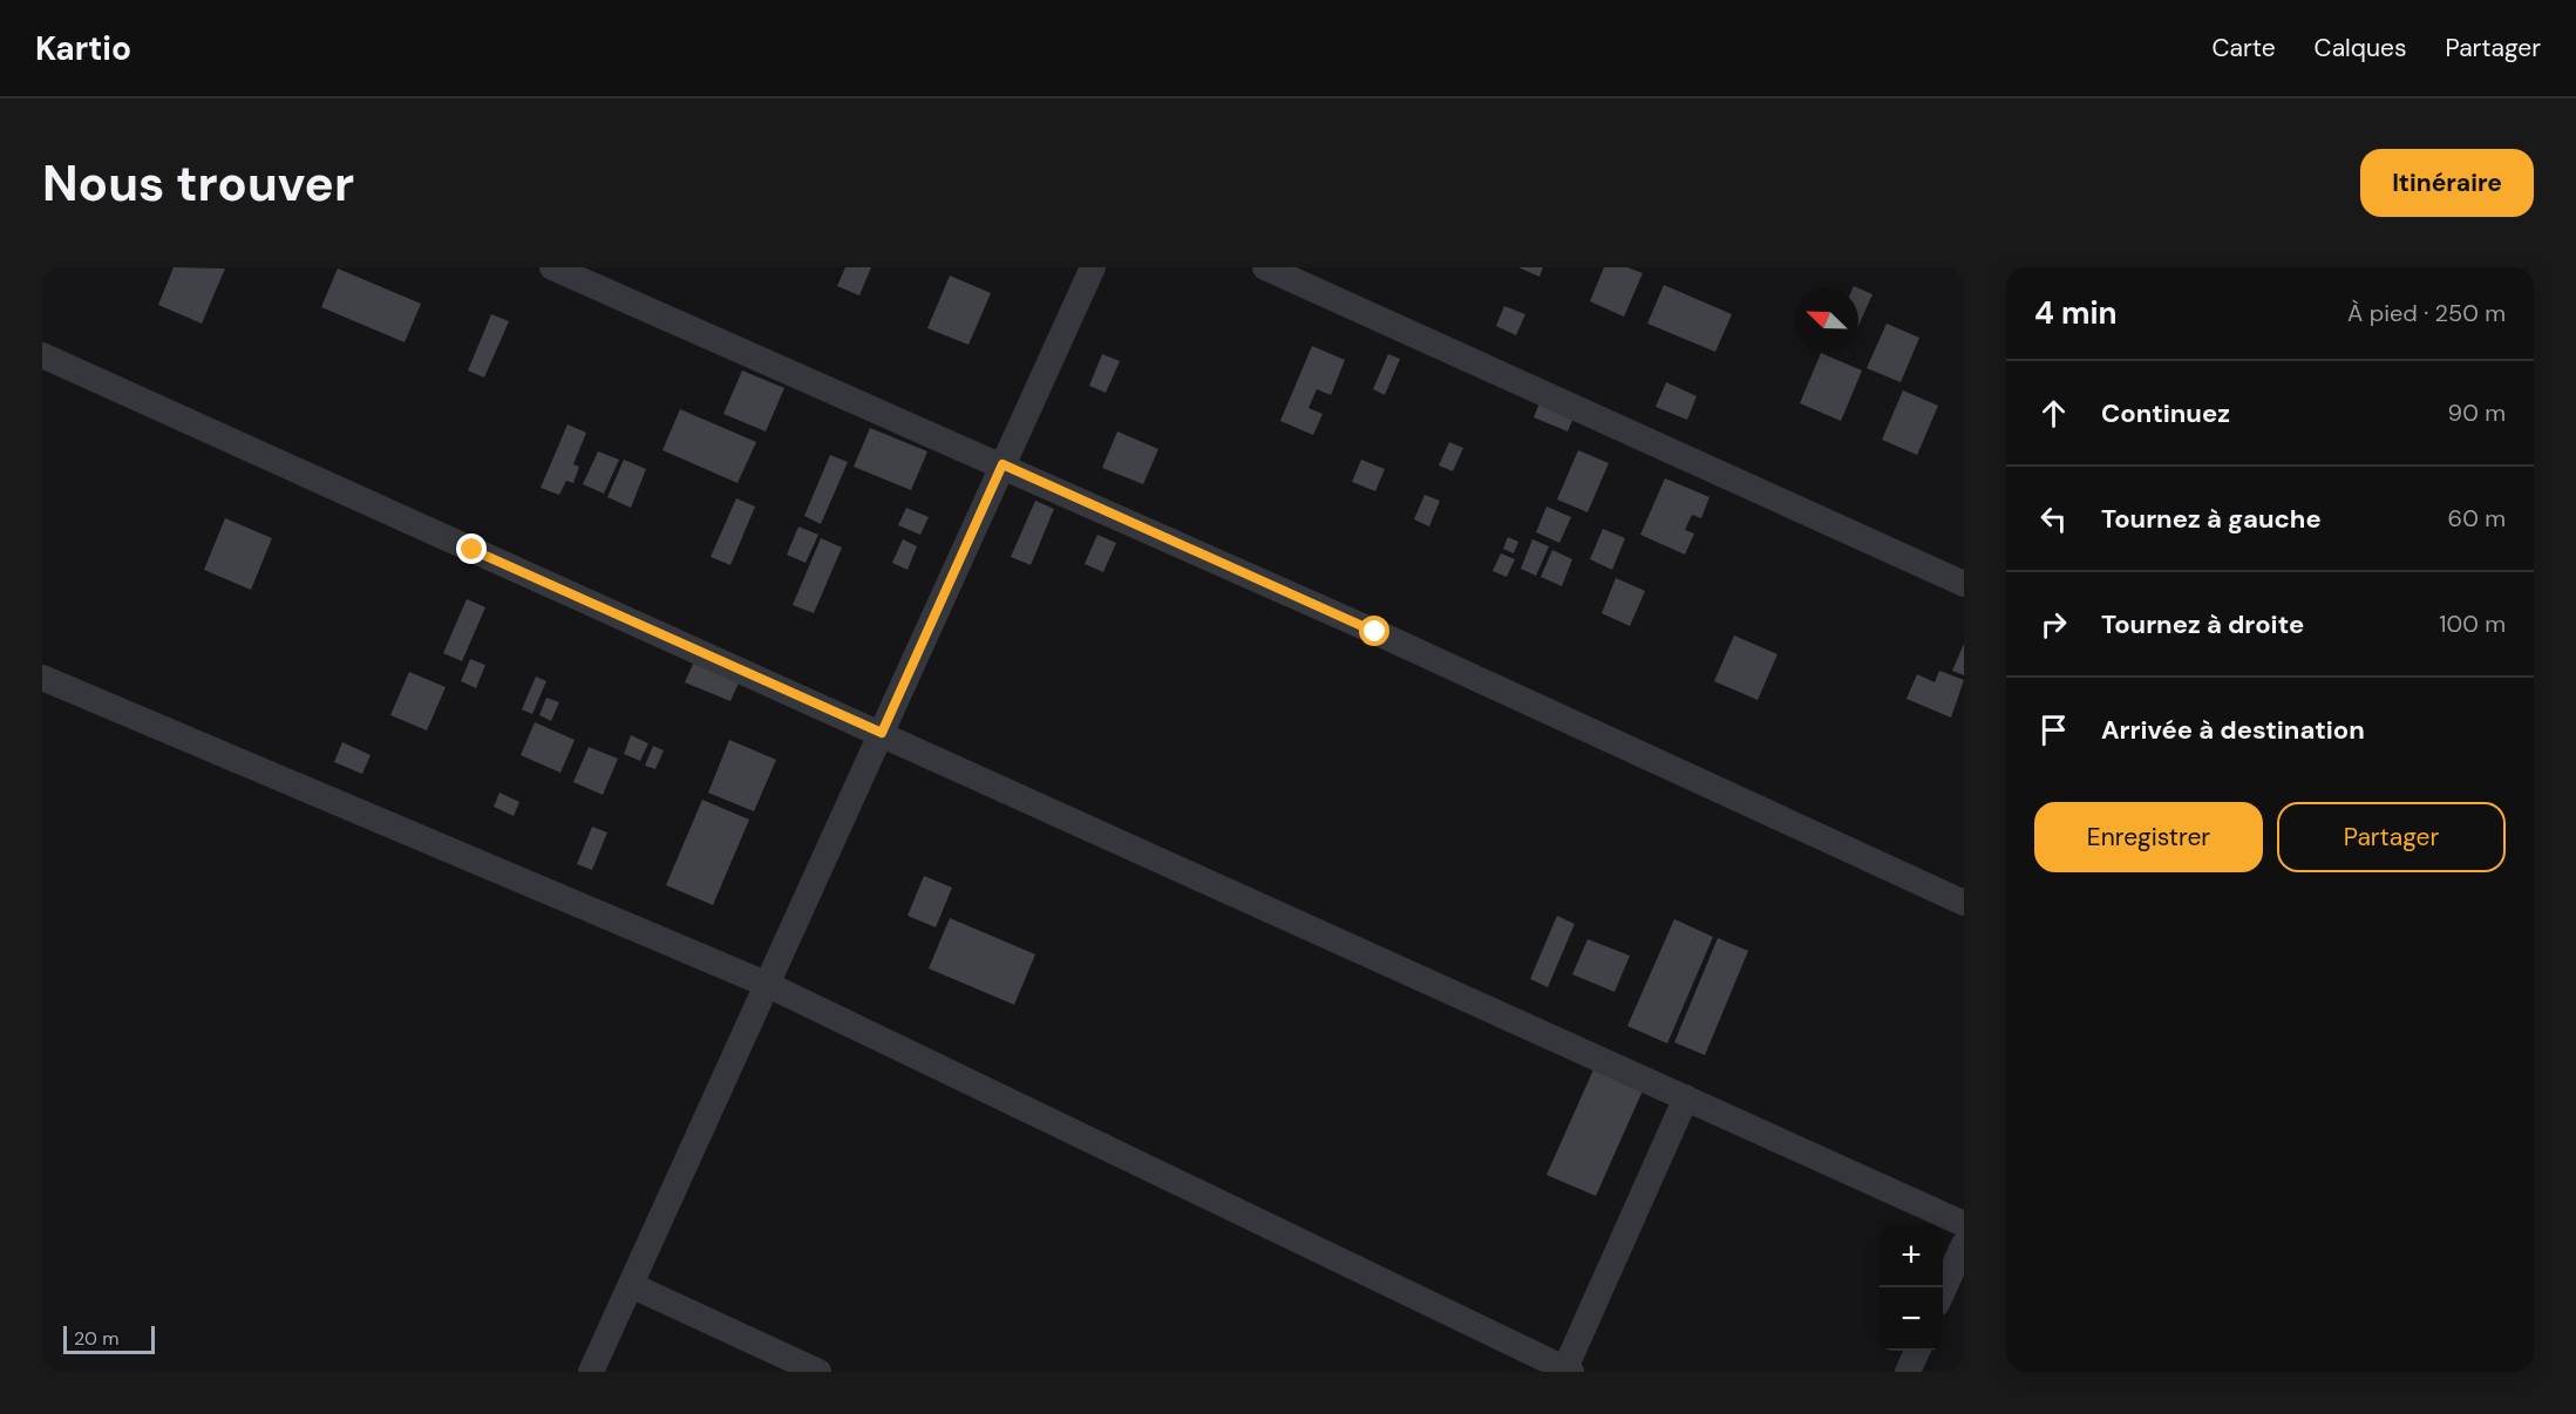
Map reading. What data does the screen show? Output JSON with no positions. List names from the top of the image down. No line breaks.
{"scale_bar":"20 m","north":"top left","page":{"header":"Kartio","nav":["Carte","Calques","Partager"],"buttons":["Itinéraire",["Enregistrer","Partager"]],"title":"Nous trouver","heading":["4 min","À pied · 250 m"],"list":[["Continuez","90 m"],["Tournez à gauche","60 m"],["Tournez à droite","100 m"],"Arrivée à destination"],"map_buttons":["+","−"],"scale":"20 m"}}
